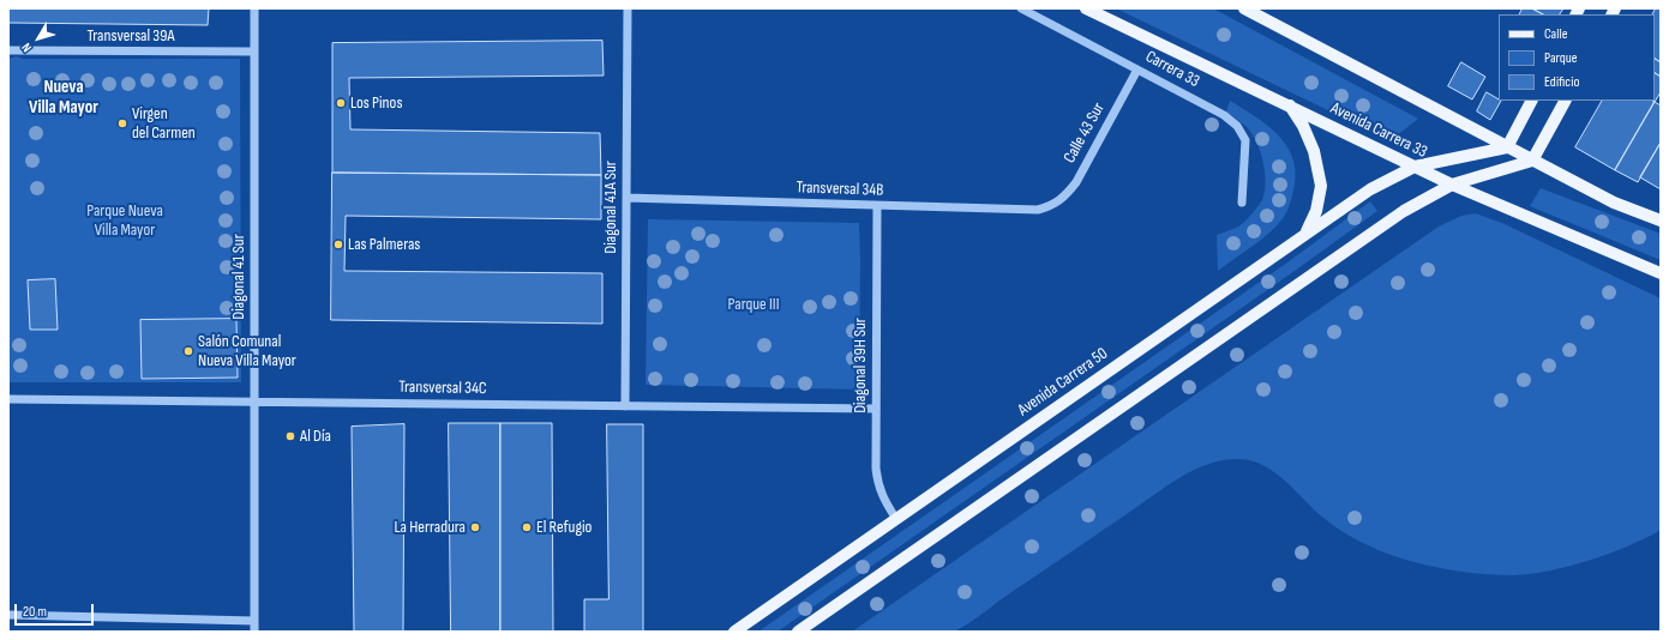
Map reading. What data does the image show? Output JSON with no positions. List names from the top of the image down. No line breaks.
{"streets":{"main road":["Avenida Carrera 33","Avenida Carrera 50"],"street":["Transversal 39A","Carrera 33","Calle 43 Sur","Transversal 34B","Diagonal 41A Sur","Diagonal 41 Sur","Diagonal 39H Sur","Transversal 34C"]},"crossings":[["Transversal 39A","Diagonal 41 Sur"],["Carrera 33","Calle 43 Sur"],["Avenida Carrera 33","Avenida Carrera 50"],["Calle 43 Sur","Transversal 34B"],["Transversal 34B","Diagonal 41A Sur"],["Transversal 34B","Diagonal 39H Sur"],["Diagonal 41A Sur","Transversal 34C"],["Diagonal 41 Sur","Transversal 34C"],["Diagonal 39H Sur","Avenida Carrera 50"],["Diagonal 39H Sur","Transversal 34C"]],"districts":["Nueva Villa Mayor"],"parks":["Parque Nueva Villa Mayor","Parque III"],"places":["Los Pinos","Virgen del Carmen","Las Palmeras","Salón Comunal Nueva Villa Mayor","Al Día","La Herradura","El Refugio"],"legend":["Calle","Parque","Edificio"],"scale_bar":"20 m","north":"bottom left"}
